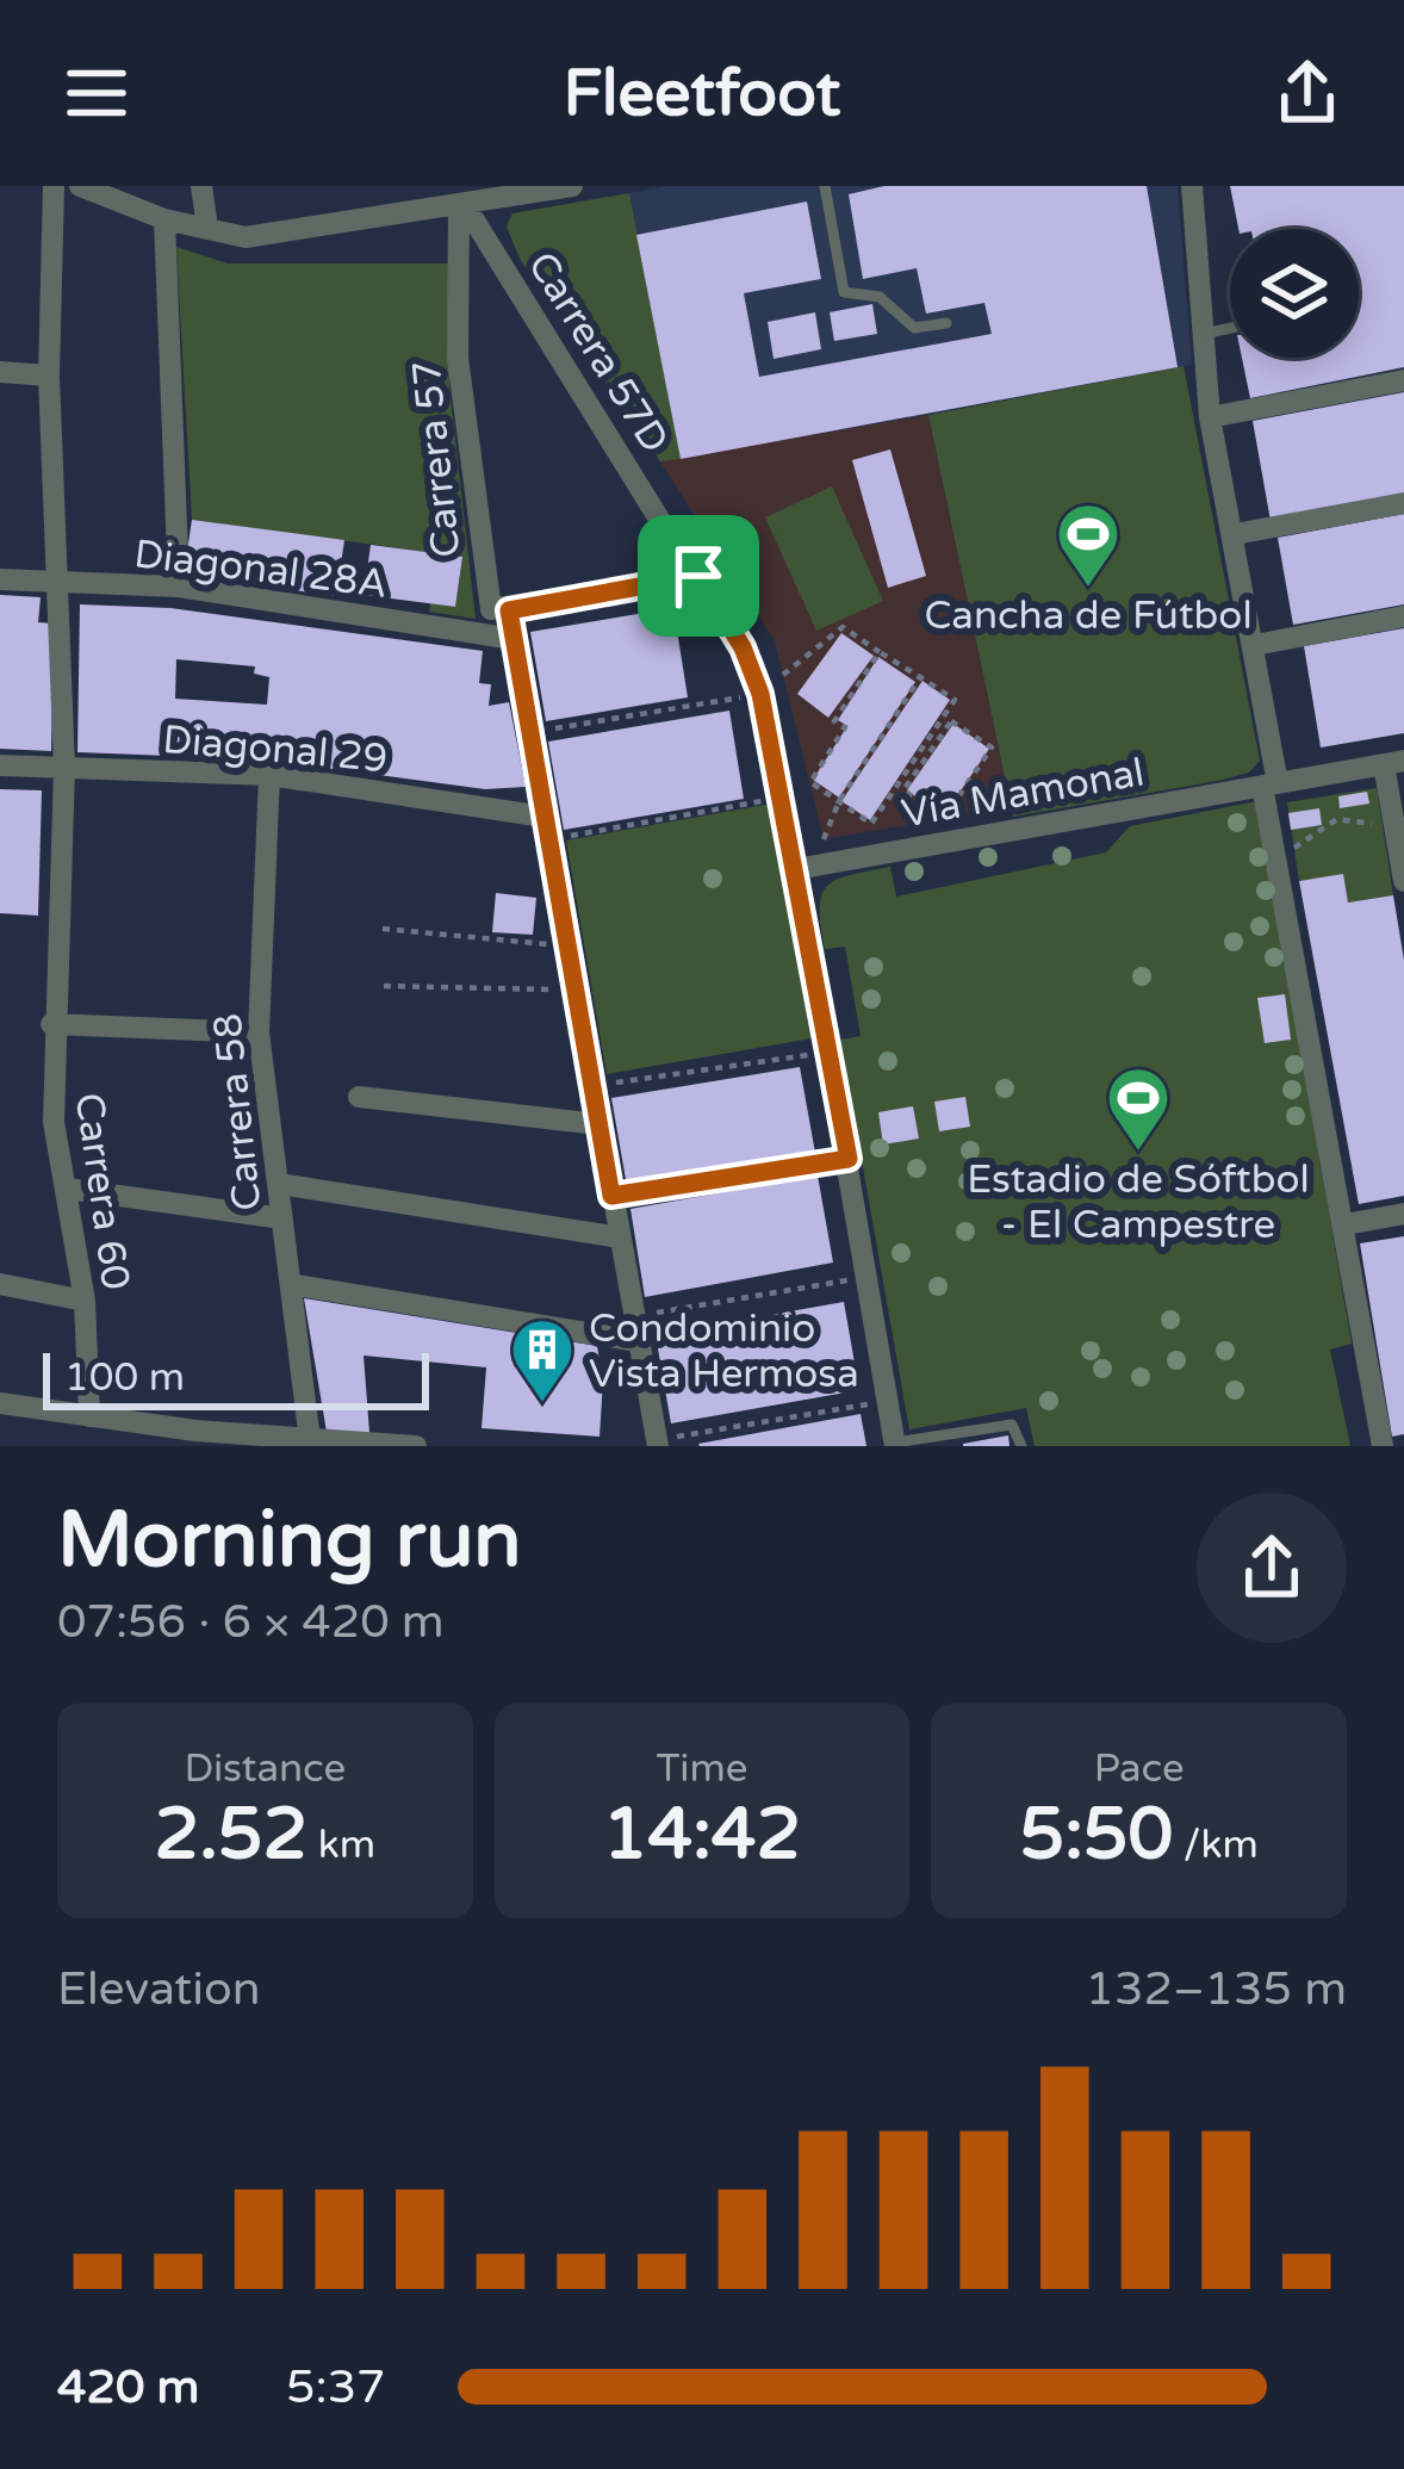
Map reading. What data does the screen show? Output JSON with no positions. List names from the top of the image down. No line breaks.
{"streets":{"street":["Carrera 57D","Carrera 57","Diagonal 28A","Diagonal 29","Vía Mamonal","Carrera 58","Carrera 60"]},"crossings":[["Carrera 57D","Carrera 57"],["Carrera 57D","Vía Mamonal"],["Carrera 57","Diagonal 28A"],["Carrera 57","Diagonal 29"],["Diagonal 28A","Carrera 60"],["Diagonal 29","Carrera 58"],["Diagonal 29","Carrera 60"]],"places":{"sports":["Cancha de Fútbol","Estadio de Sóftbol - El Campestre"],"building":["Condominio Vista Hermosa"]},"scale_bar":"100 m","page":{"header":"Fleetfoot","scale":"100 m","heading":["Morning run","07:56 · 6 × 420 m"],"stats":[["Distance","2.52 km"],["Time","14:42"],["Pace","5:50 /km"]],"chart":["Elevation","132–135 m"],"list":[{"name":"420 m","note":"5:37"}]}}
